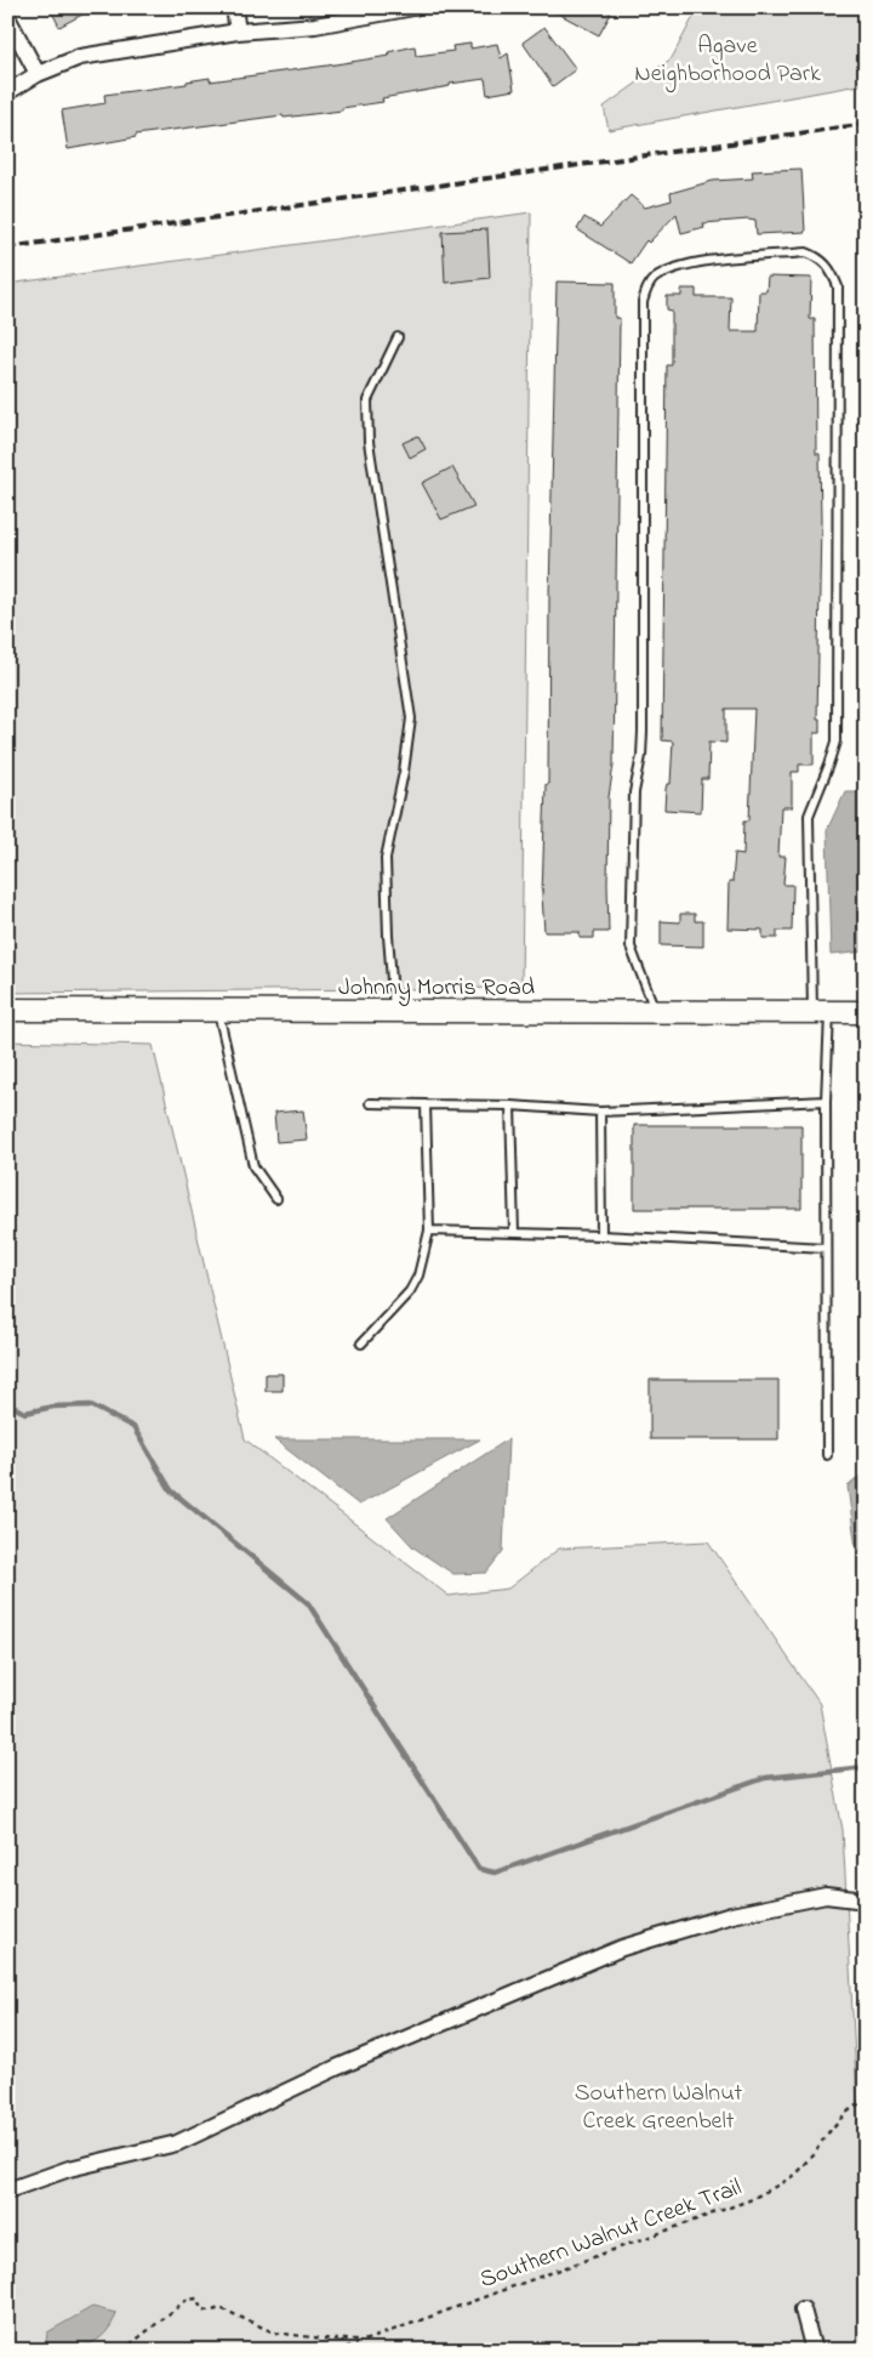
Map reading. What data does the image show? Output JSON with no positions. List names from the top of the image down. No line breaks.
{"streets":{"street":["Johnny Morris Road"],"path":["Southern Walnut Creek Trail"]},"parks":["Agave Neighborhood Park","Southern Walnut Creek Greenbelt"]}
